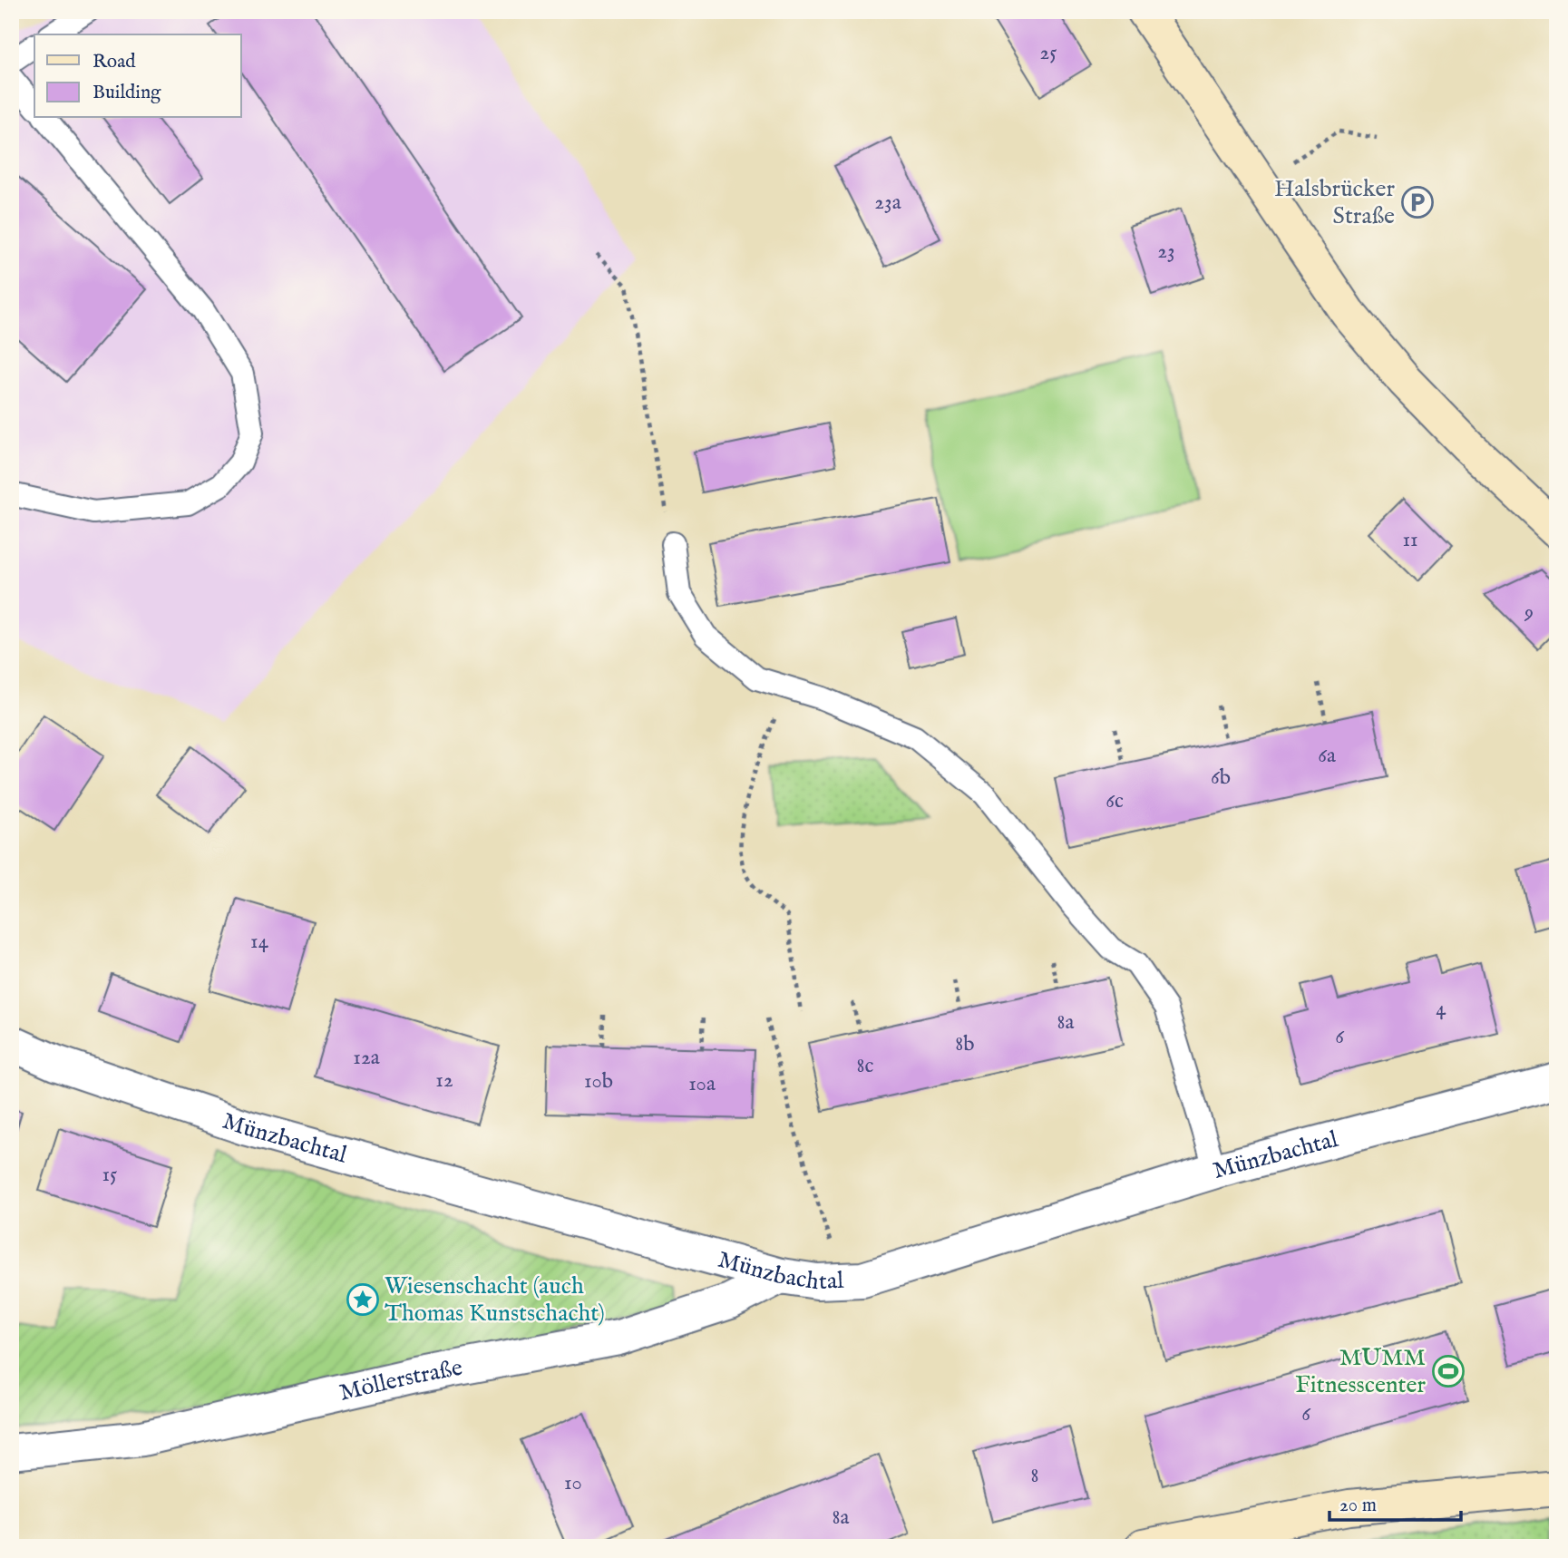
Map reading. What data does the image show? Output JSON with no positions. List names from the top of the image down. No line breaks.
{"streets":{"street":["Münzbachtal","Möllerstraße"]},"crossings":[["Münzbachtal","Möllerstraße"]],"places":{"parking":["Halsbrücker Straße"],"place":["Wiesenschacht (auch Thomas Kunstschacht)"],"sports":["MUMM Fitnesscenter"]},"house_numbers":["25","23a","23","11","9","6a","6b","6c","14","4","8a","6","8b","12a","8c","12","10b","10a","15","6","8","10","8a"],"legend":["Road","Building"],"scale_bar":"20 m"}
